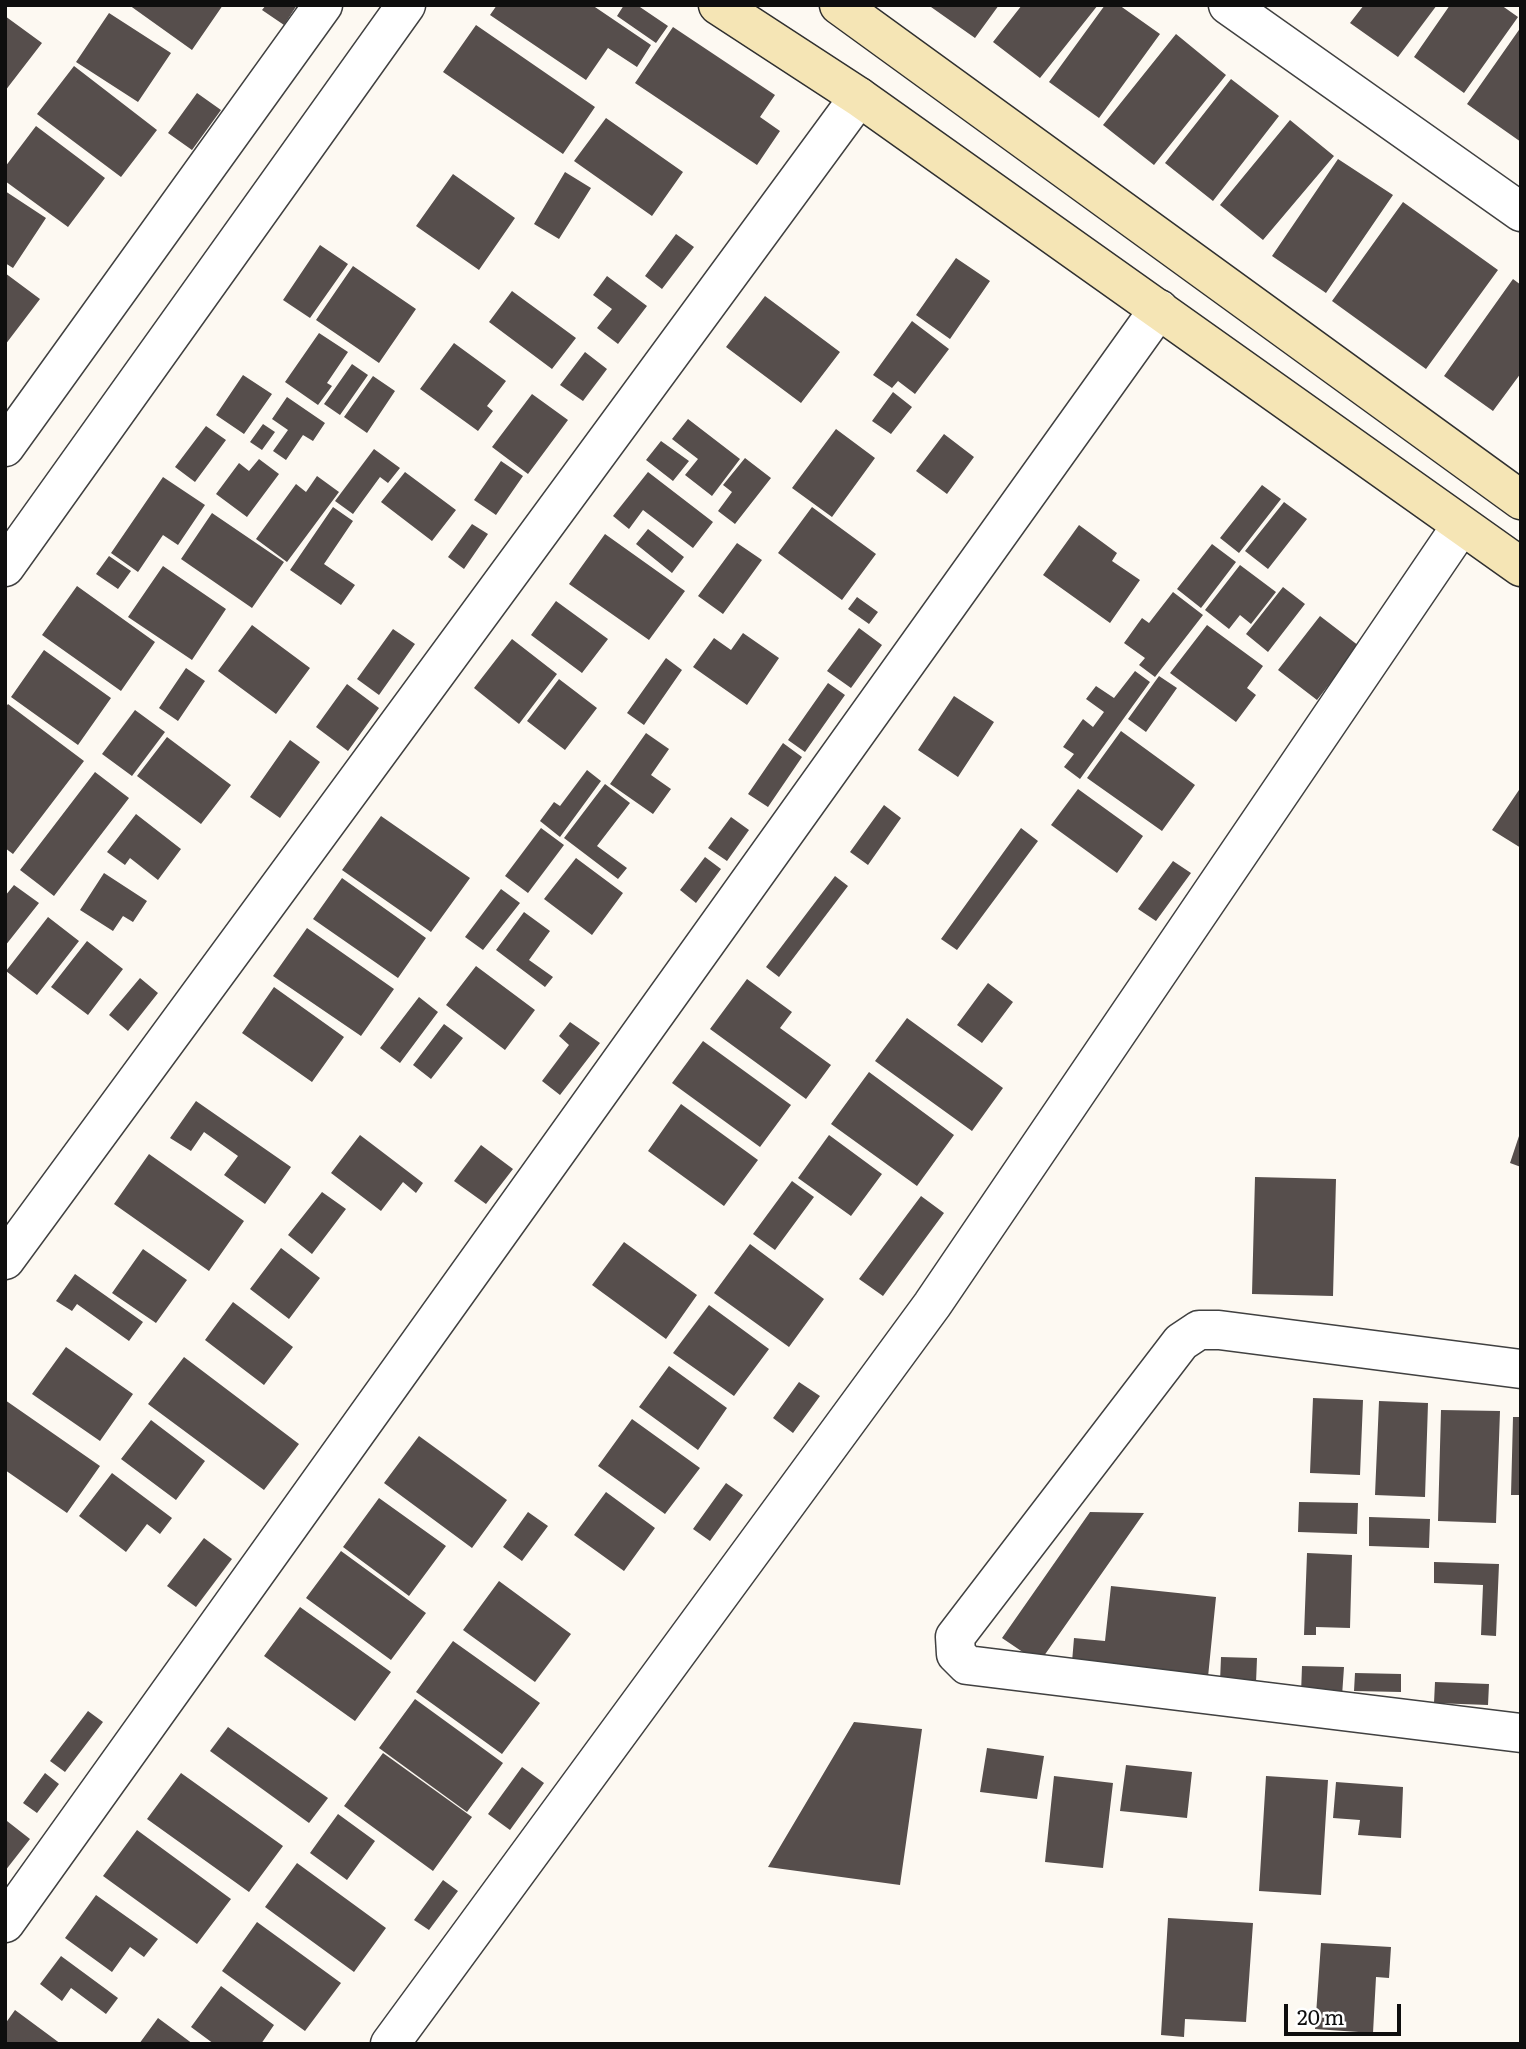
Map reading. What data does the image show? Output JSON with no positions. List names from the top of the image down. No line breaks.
{"scale_bar":"20 m"}
